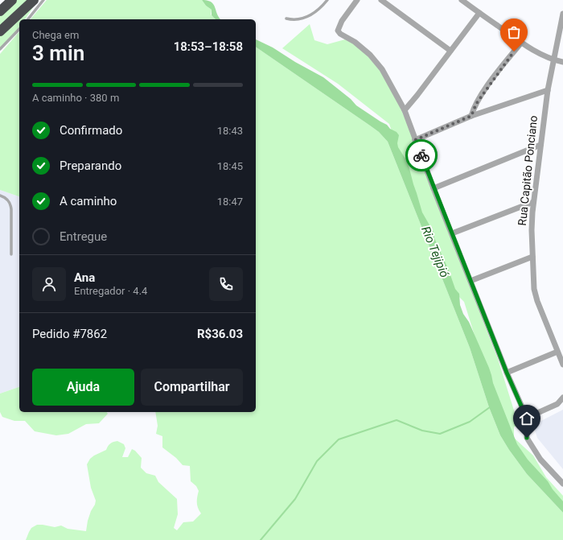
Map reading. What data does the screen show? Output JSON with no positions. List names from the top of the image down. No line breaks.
{"streets":{"street":["Rua Capitão Ponciano"]},"water":["Rio Tejipió"],"page":{"heading":["3 min","Chega em","18:53–18:58"],"panel":["Ana","Entregador · 4.4","Pedido #7862","R$36.03"],"bar":"A caminho · 380 m","list":[["Confirmado","18:43"],["Preparando","18:45"],["A caminho","18:47"],"Entregue"],"buttons":["Ajuda","Compartilhar"]}}
